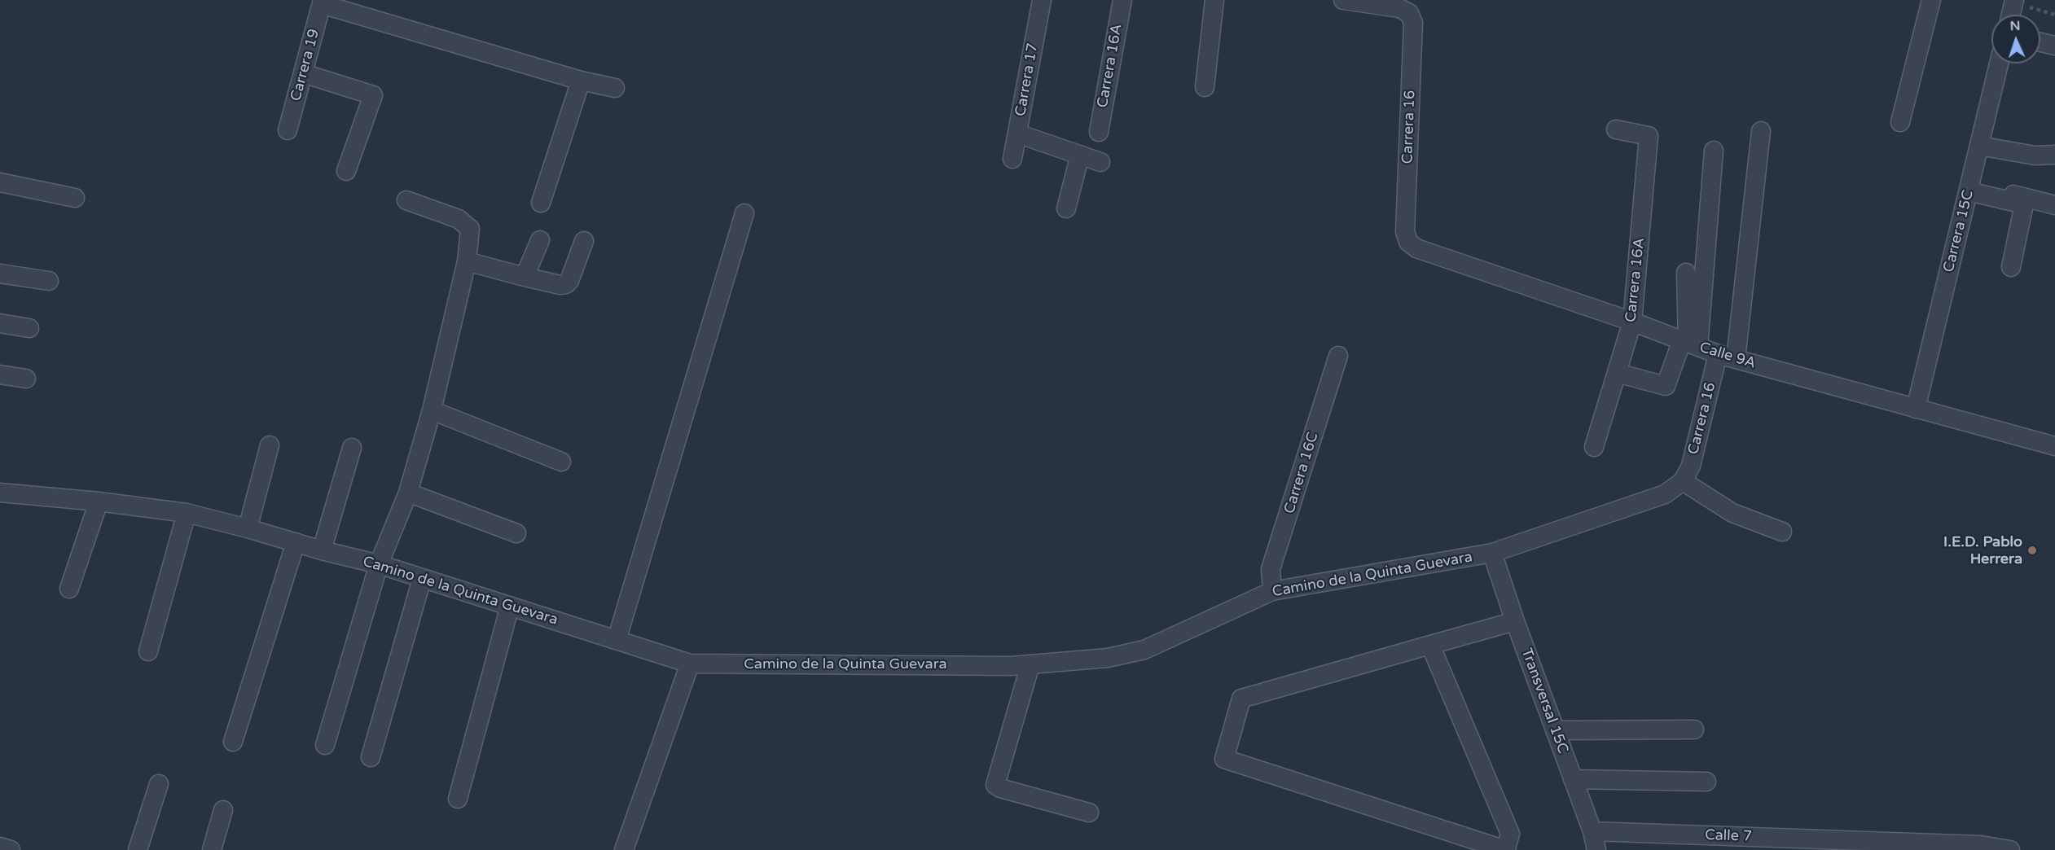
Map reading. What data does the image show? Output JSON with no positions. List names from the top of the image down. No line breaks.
{"streets":{"street":["Carrera 19","Carrera 16A","Carrera 17","Carrera 16","Carrera 15C","Calle 9A","Carrera 16C","Camino de la Quinta Guevara","Transversal 15C","Calle 7"]},"crossings":[["Carrera 16A","Calle 9A"],["Carrera 16","Calle 9A"],["Carrera 16","Camino de la Quinta Guevara"],["Carrera 15C","Calle 9A"],["Carrera 16C","Camino de la Quinta Guevara"],["Camino de la Quinta Guevara","Transversal 15C"],["Transversal 15C","Calle 7"]],"places":["I.E.D. Pablo Herrera"],"north":"top"}
